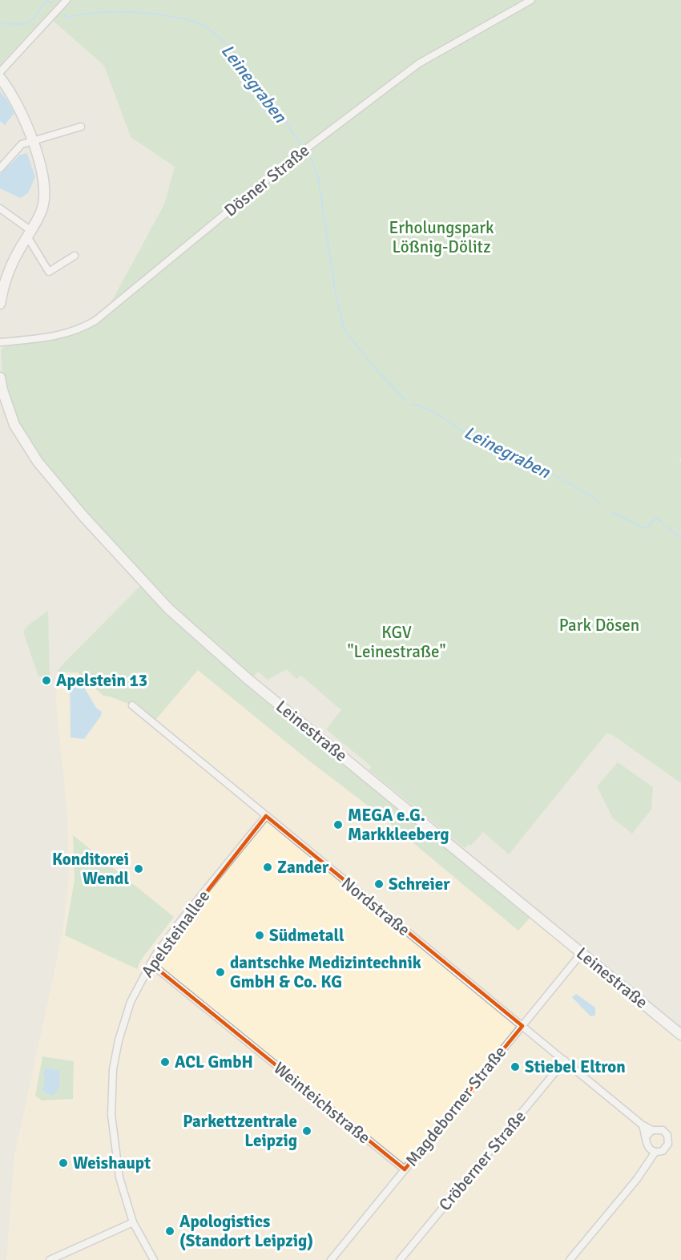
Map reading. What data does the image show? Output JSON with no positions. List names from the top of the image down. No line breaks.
{"streets":{"main road":["Leinestraße"],"street":["Dösner Straße","Nordstraße","Apelsteinallee","Weinteichstraße","Magdeborner Straße","Cröberner Straße"]},"crossings":[["Leinestraße","Magdeborner Straße"],["Nordstraße","Apelsteinallee"],["Nordstraße","Magdeborner Straße"],["Nordstraße","Cröberner Straße"],["Apelsteinallee","Weinteichstraße"],["Weinteichstraße","Magdeborner Straße"]],"water":["Leinegraben"],"parks":["Erholungspark Lößnig-Dölitz","Park Dösen","KGV \"Leinestraße\""],"places":["Apelstein 13","MEGA e.G. Markkleeberg","Zander","Konditorei Wendl","Schreier","Südmetall","dantschke Medizintechnik GmbH & Co. KG","ACL GmbH","Stiebel Eltron","Parkettzentrale Leipzig","Weishaupt","Apologistics (Standort Leipzig)"]}
